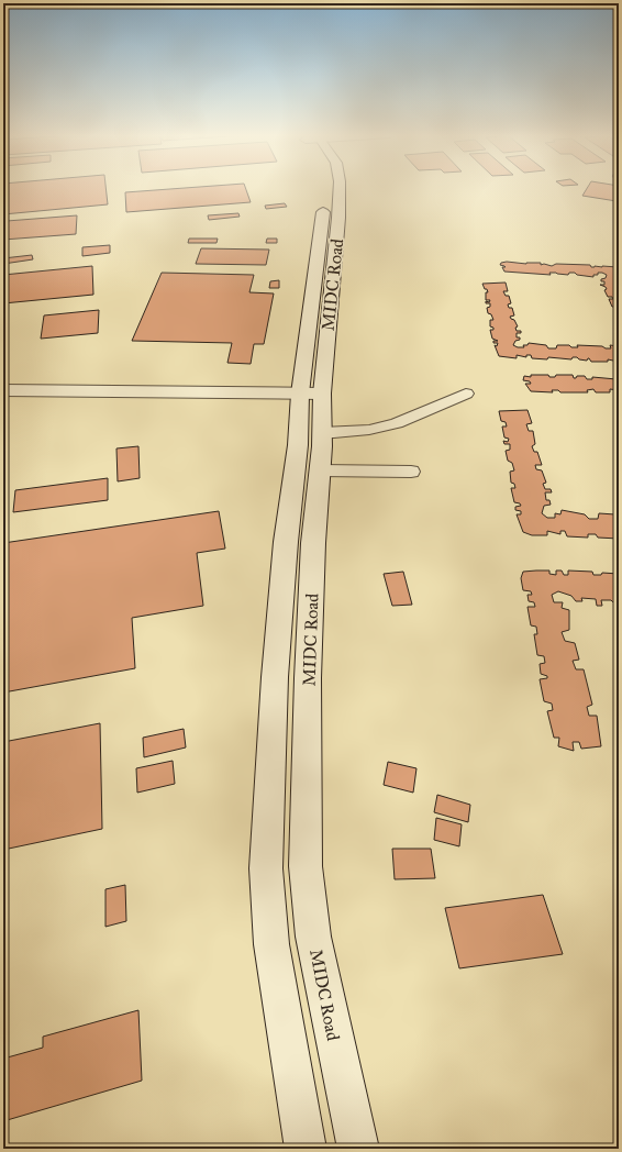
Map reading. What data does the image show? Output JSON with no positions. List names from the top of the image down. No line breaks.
{"streets":{"main road":["MIDC Road"]}}
